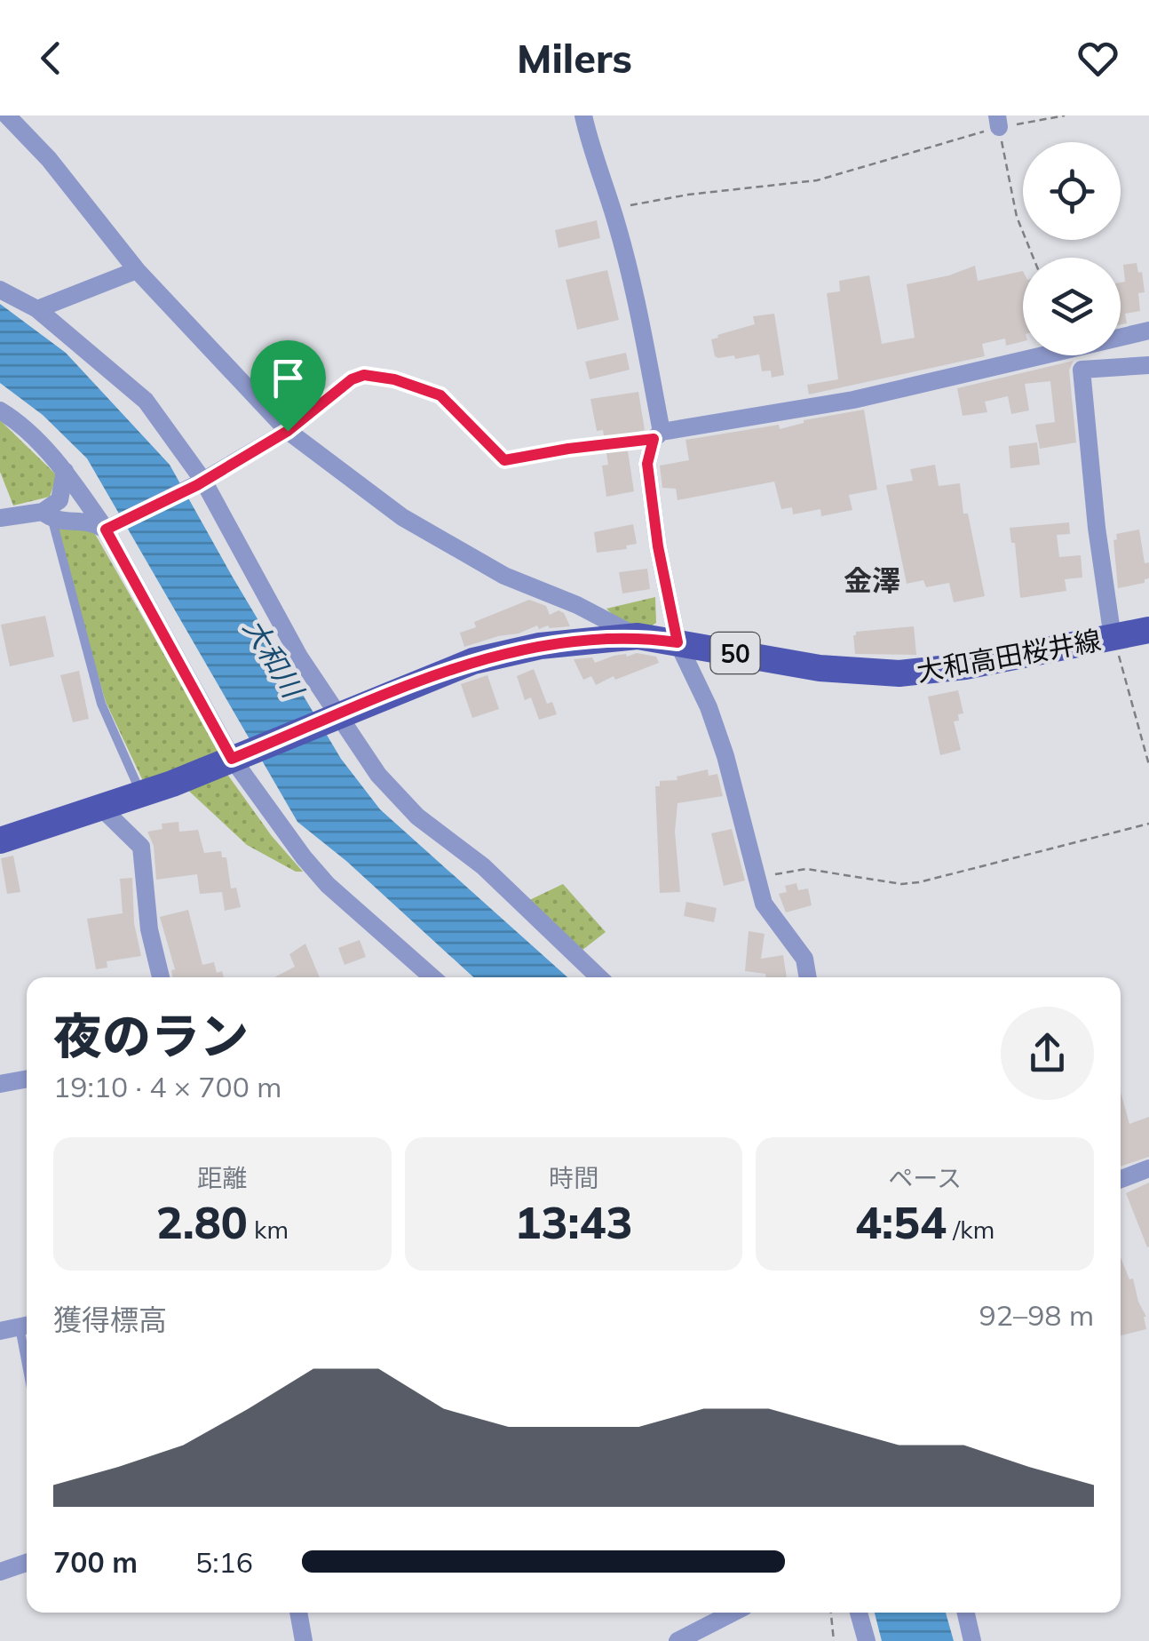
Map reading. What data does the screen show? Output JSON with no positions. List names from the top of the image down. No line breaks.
{"streets":{"main road":["50","大和高田桜井線"]},"districts":["金澤"],"water":["大和川"],"page":{"header":"Milers","heading":["夜のラン","19:10 · 4 × 700 m"],"stats":[["距離","2.80 km"],["時間","13:43"],["ペース","4:54 /km"]],"chart":["獲得標高","92–98 m"],"list":[{"name":"700 m","note":"5:16"}]}}
